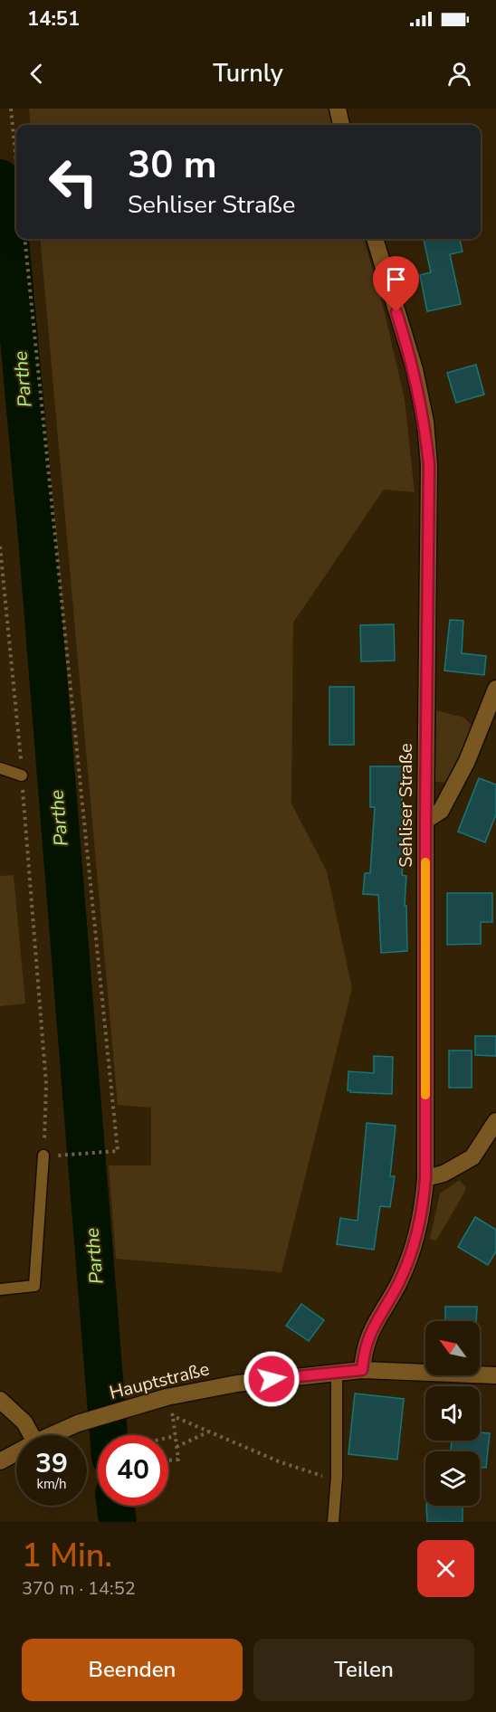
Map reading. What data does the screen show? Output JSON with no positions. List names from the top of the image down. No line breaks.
{"streets":{"street":["Sehliser Straße","Hauptstraße"]},"crossings":[["Sehliser Straße","Hauptstraße"]],"water":["Parthe"],"north":"top left","page":{"status":"14:51","header":"Turnly","turn":["30 m","Sehliser Straße"],"speed":"39 km/h","limit":"40","heading":["1 Min.","370 m · 14:52"],"buttons":["Beenden","Teilen"]}}
